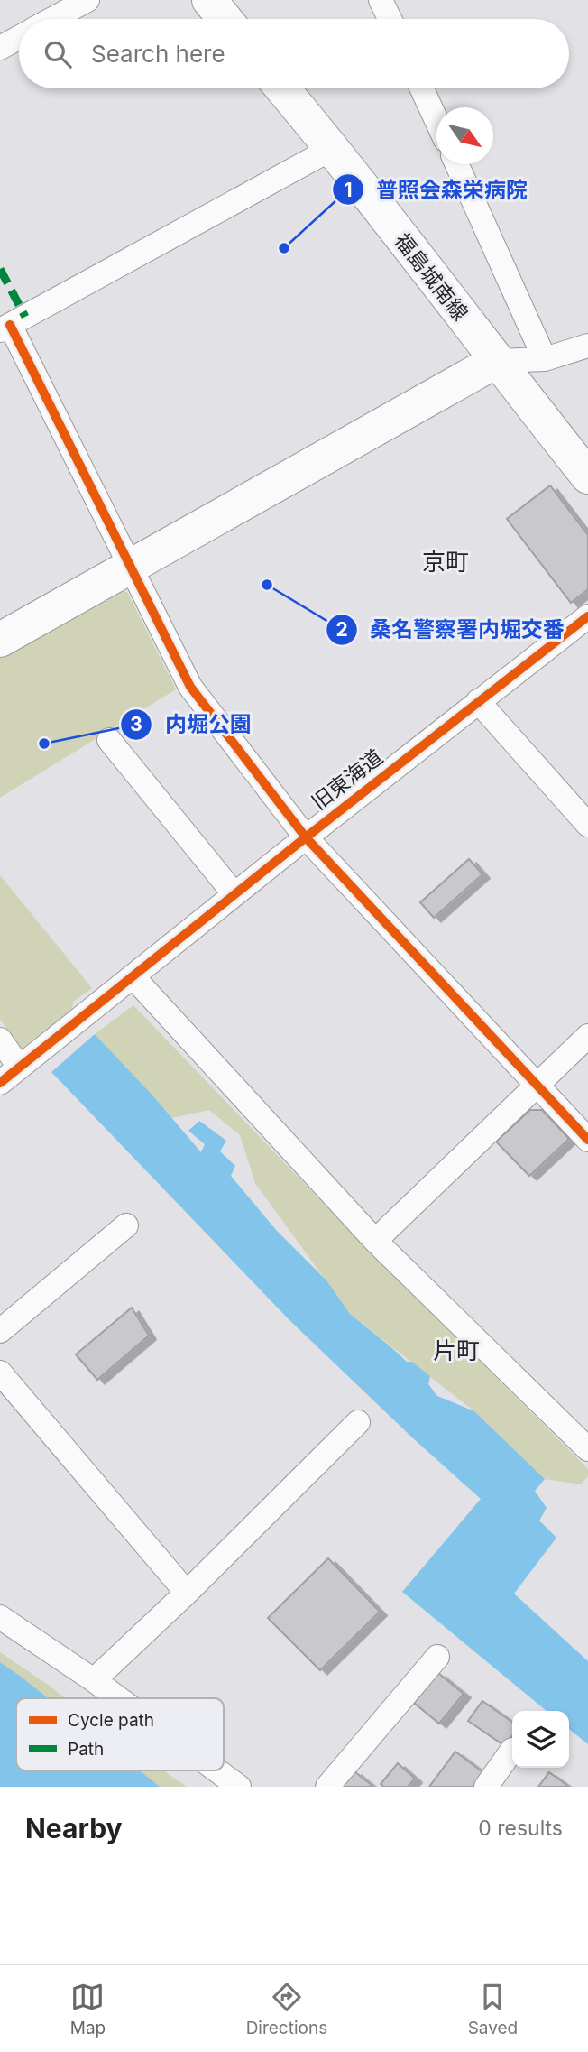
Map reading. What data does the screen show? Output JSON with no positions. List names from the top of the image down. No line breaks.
{"streets":{"street":["福島城南線","旧東海道"]},"districts":["京町","片町"],"places":["普照会森栄病院","桑名警察署内堀交番","内堀公園"],"legend":["Cycle path","Path"],"north":"bottom right","page":{"search":"Search here","heading":["Nearby","0 results"],"nav":["Map","Directions","Saved"]}}
